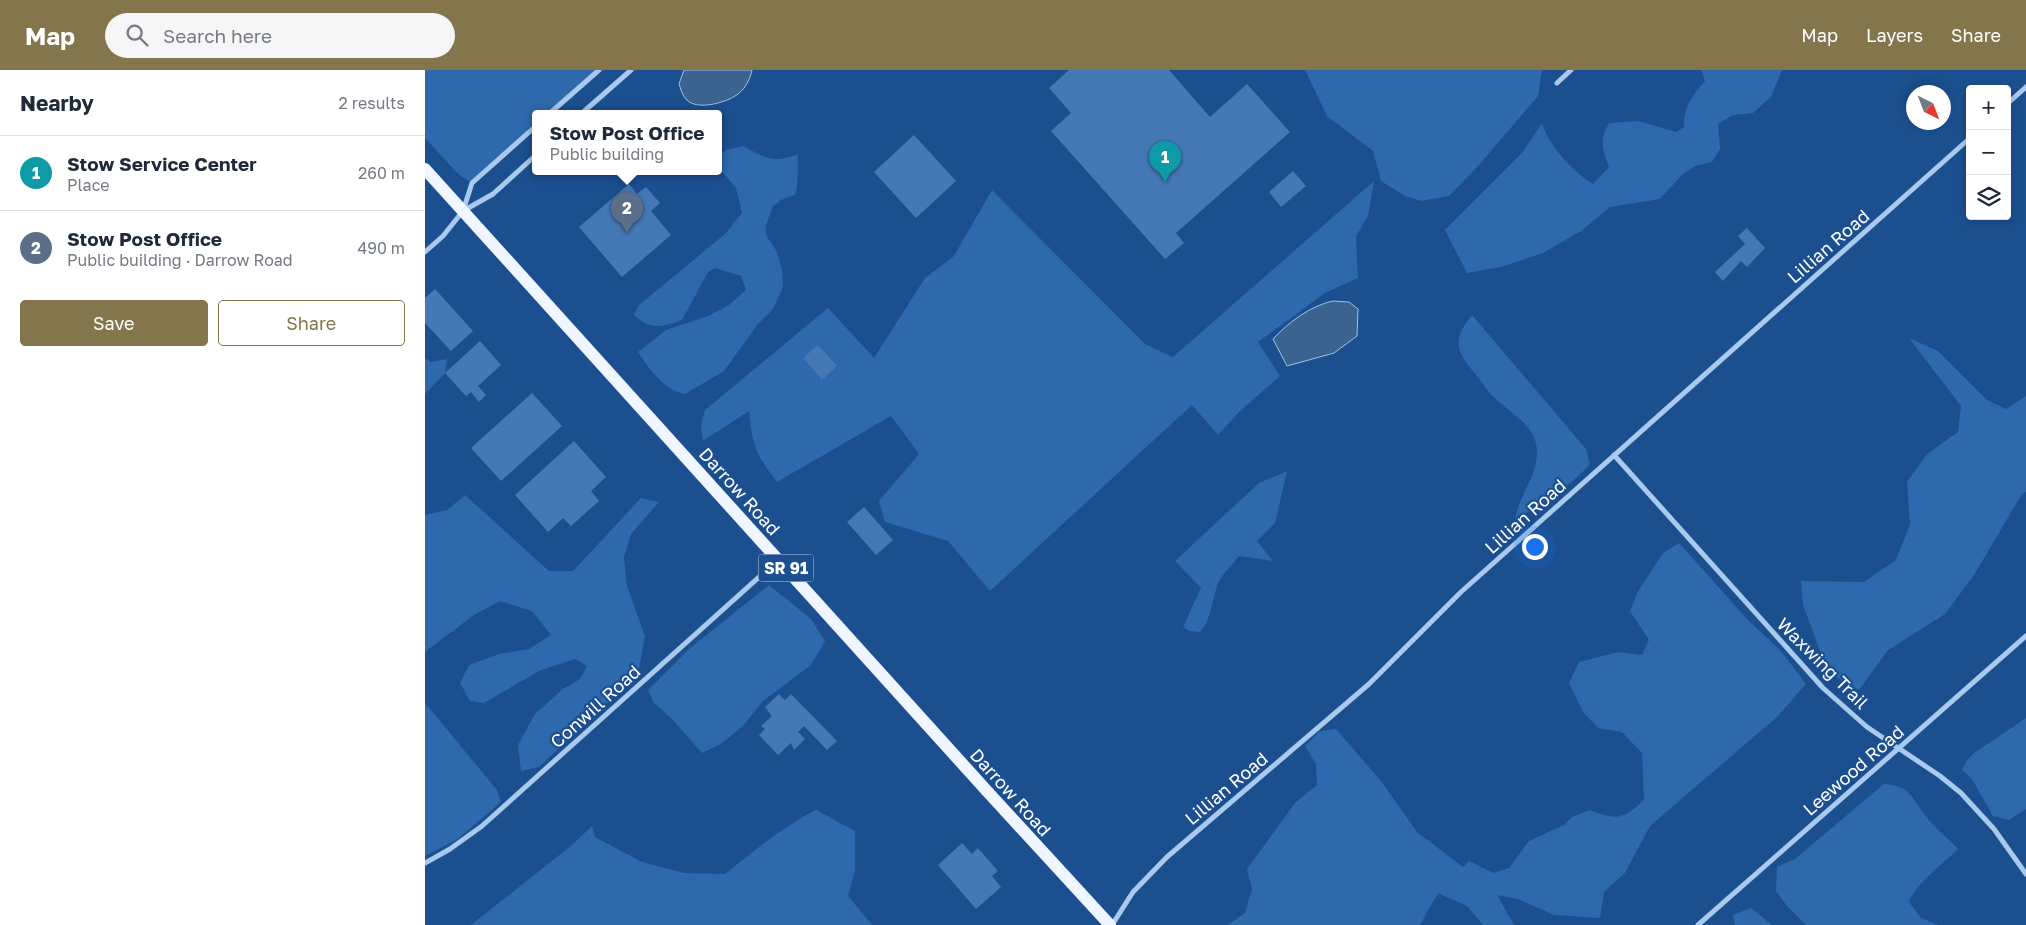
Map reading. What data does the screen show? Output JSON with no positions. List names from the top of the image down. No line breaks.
{"streets":{"main road":["Darrow Road","SR 91"],"street":["Lillian Road","Waxwing Trail","Conwill Road","Leewood Road"]},"crossings":[["Lillian Road","Darrow Road"],["Lillian Road","Waxwing Trail"],["Darrow Road","Conwill Road"],["Waxwing Trail","Leewood Road"]],"north":"bottom right","page":{"header":"Map","search":"Search here","nav":["Map","Layers","Share"],"heading":["Nearby","2 results"],"map_buttons":["+","−"],"popup":["Stow Post Office","Public building"],"list":[{"mark":"1","name":"Stow Service Center","note":"Place","value":"260 m"},{"mark":"2","name":"Stow Post Office","note":"Public building · Darrow Road","value":"490 m"}],"pins":["1","2"],"buttons":["Save","Share"]}}
